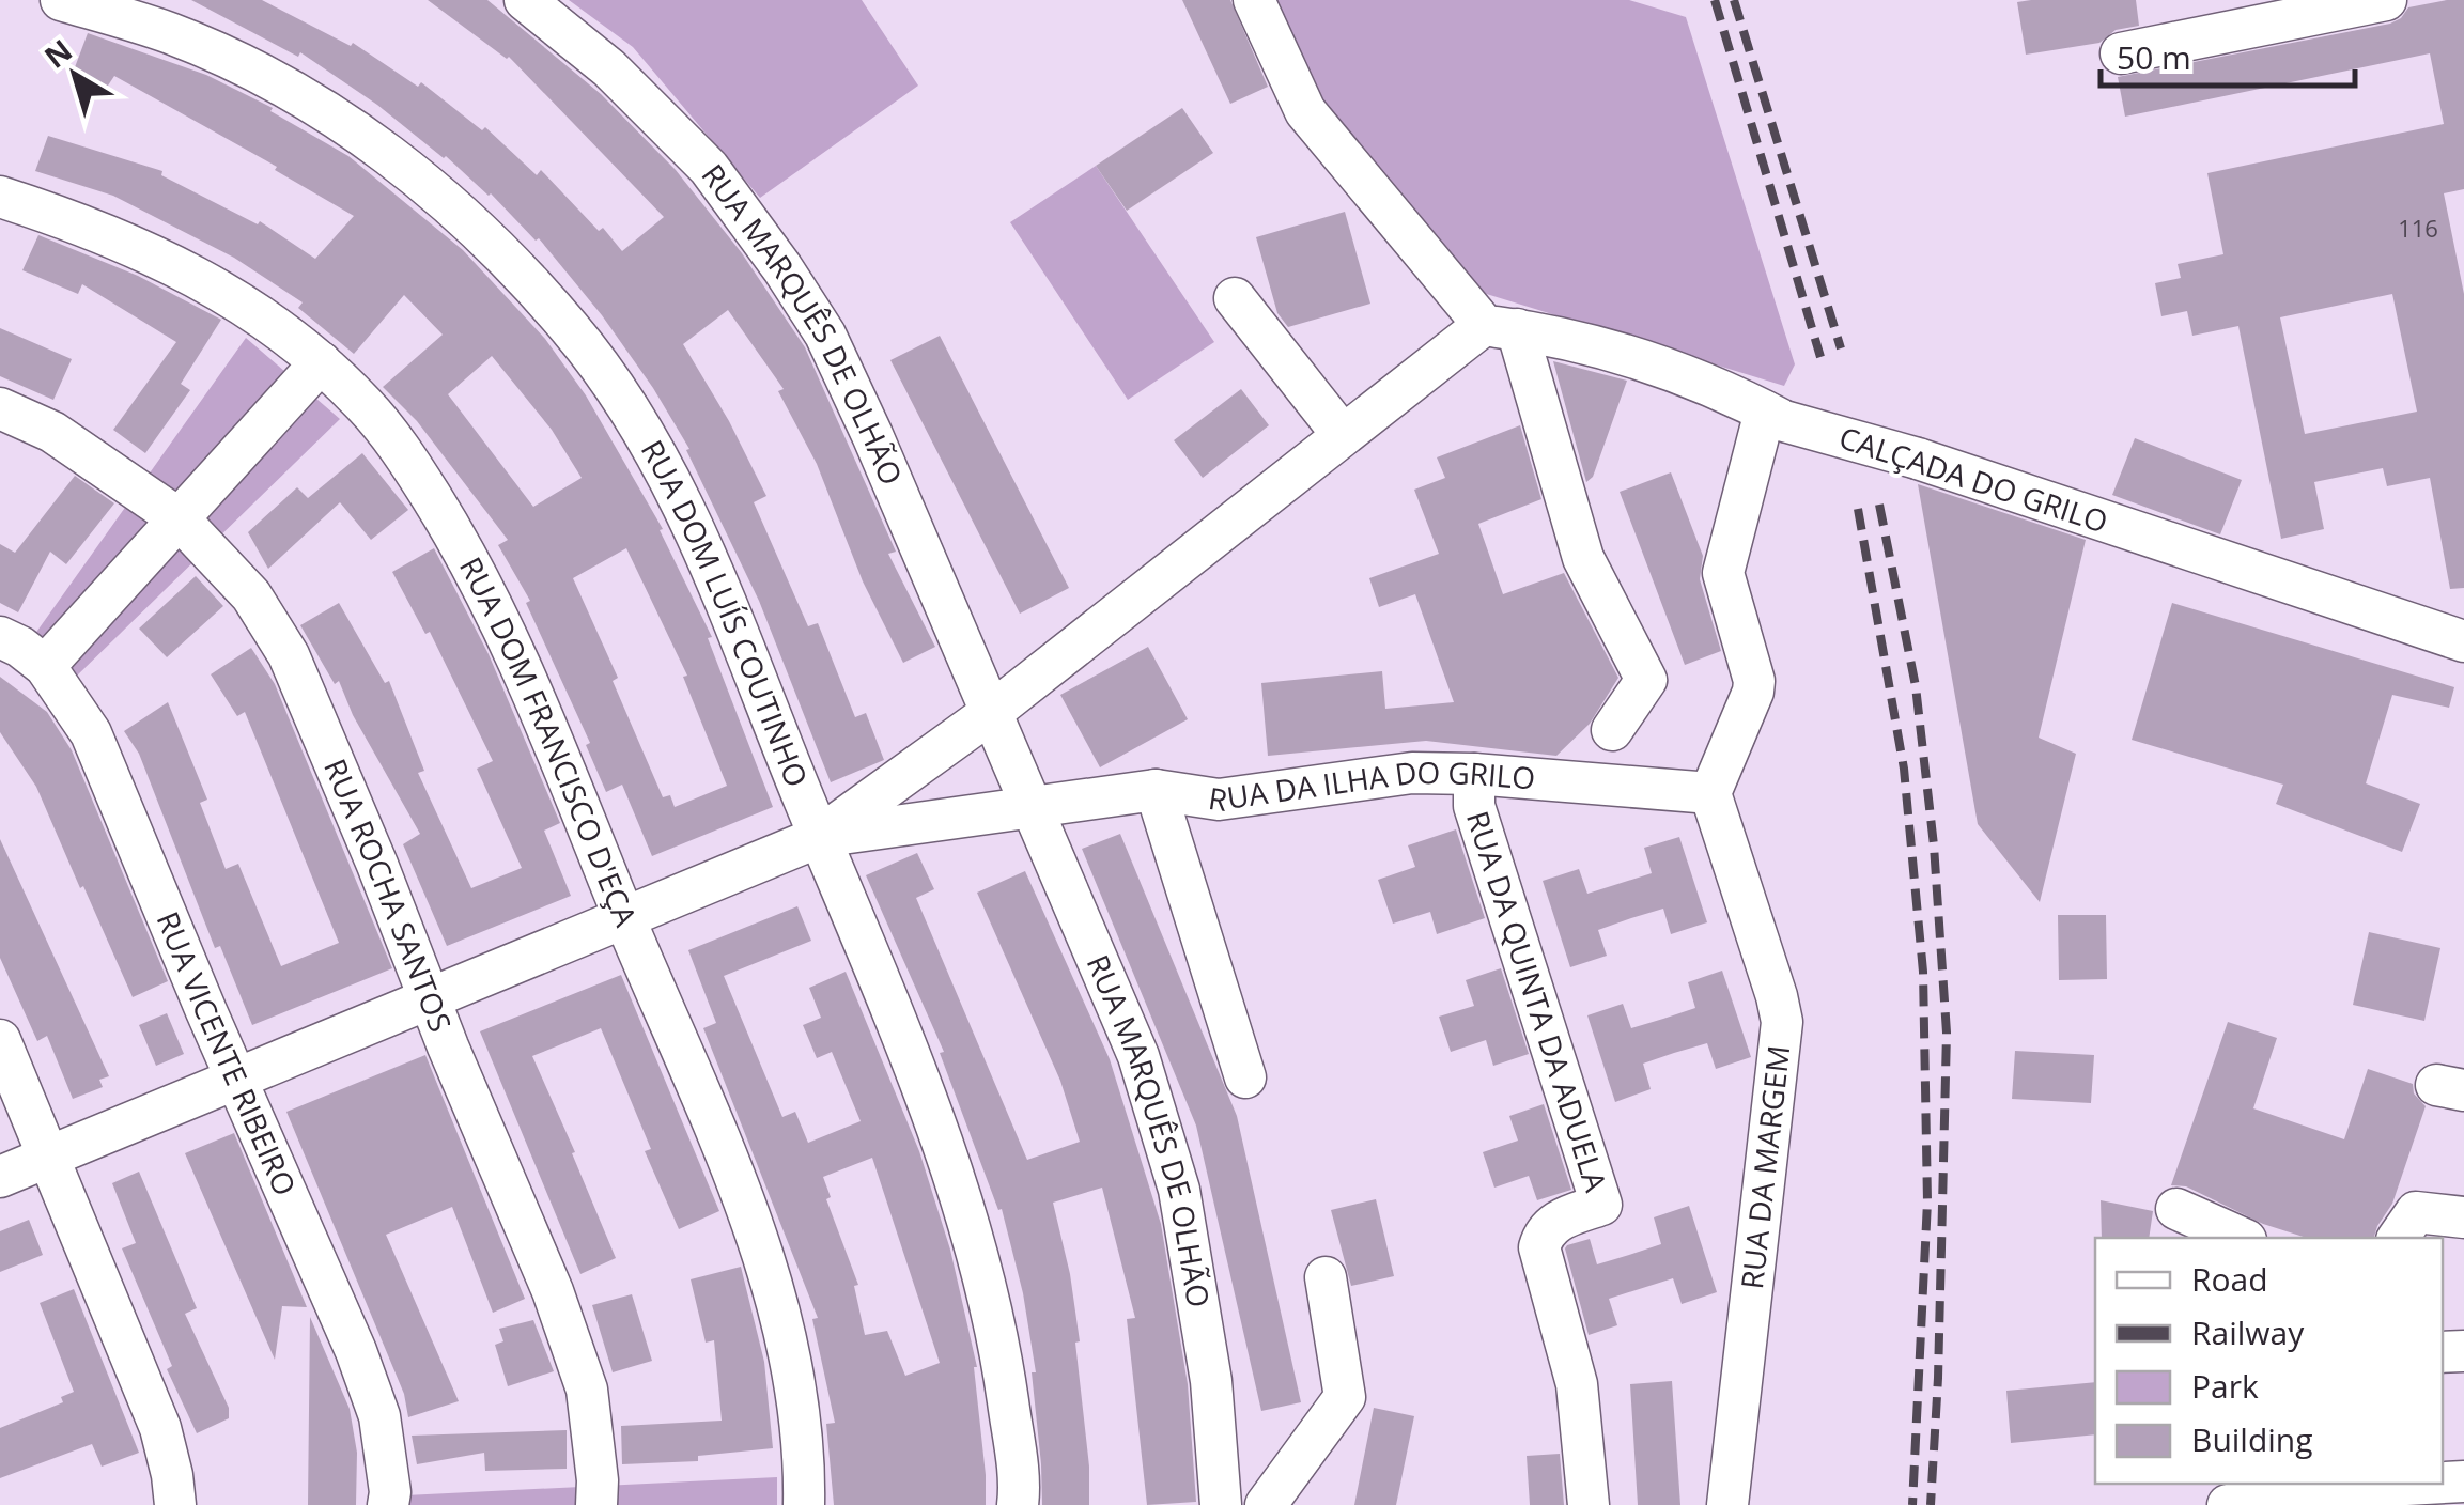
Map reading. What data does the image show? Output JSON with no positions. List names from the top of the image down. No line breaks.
{"streets":{"street":["RUA MARQUÊS DE OLHÃO","CALÇADA DO GRILO","RUA DOM LUÍS COUTINHO","RUA DOM FRANCISCO D'EÇA","RUA DA ILHA DO GRILO","RUA ROCHA SANTOS","RUA DA QUINTA DA ADUELA","RUA VICENTE RIBEIRO","RUA DA MARGEM"]},"crossings":[["RUA MARQUÊS DE OLHÃO","RUA DA ILHA DO GRILO"],["RUA DOM LUÍS COUTINHO","RUA DA ILHA DO GRILO"],["RUA DA ILHA DO GRILO","RUA DA QUINTA DA ADUELA"],["RUA DA ILHA DO GRILO","RUA DA MARGEM"]],"house_numbers":["116"],"legend":["Road","Railway","Park","Building"],"scale_bar":"50 m","north":"top left"}
